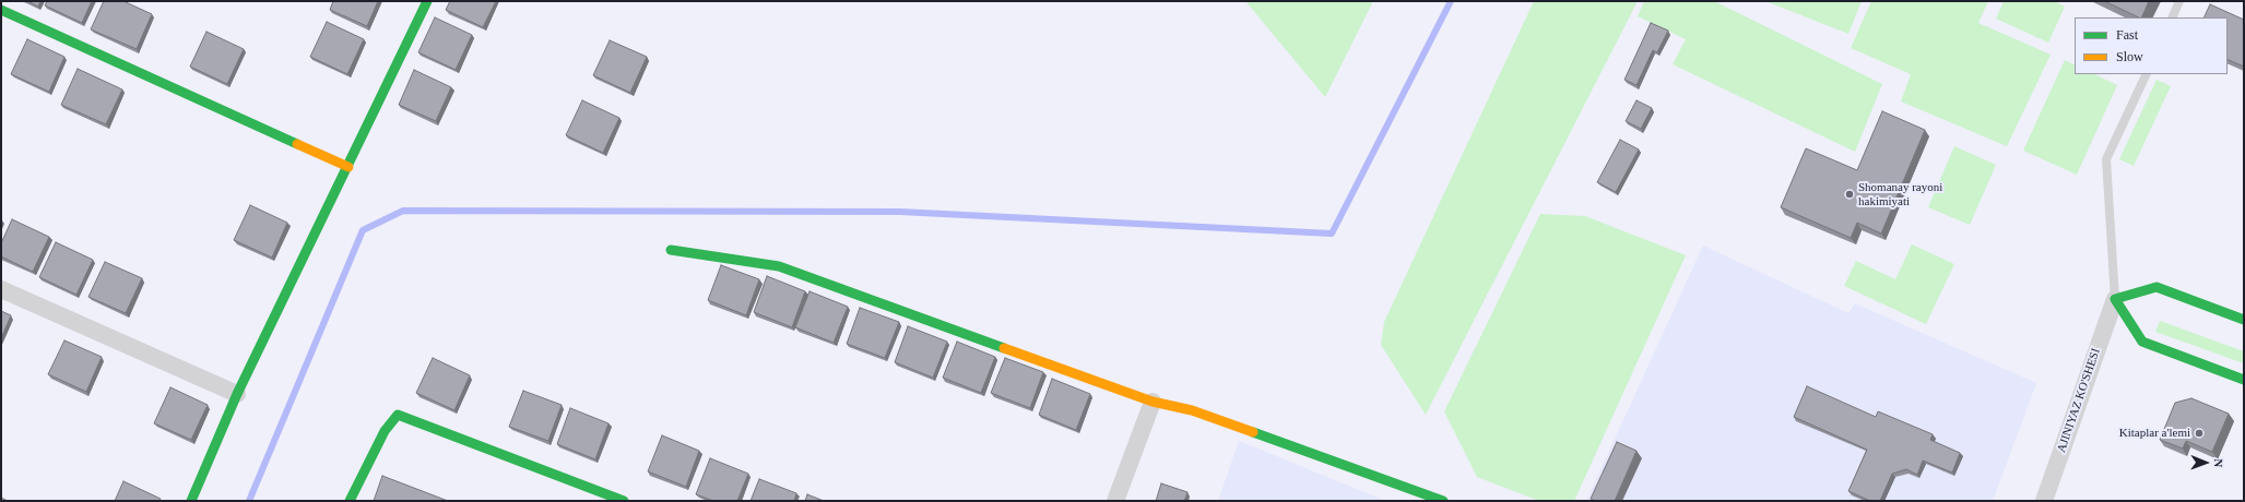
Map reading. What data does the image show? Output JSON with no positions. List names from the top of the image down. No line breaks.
{"streets":{"street":["AJINIYAZ KO'SHESI"]},"places":["Shomanay rayoni hakimiyati","Kitaplar a'lemi"],"legend":["Fast","Slow"],"north":"right"}
